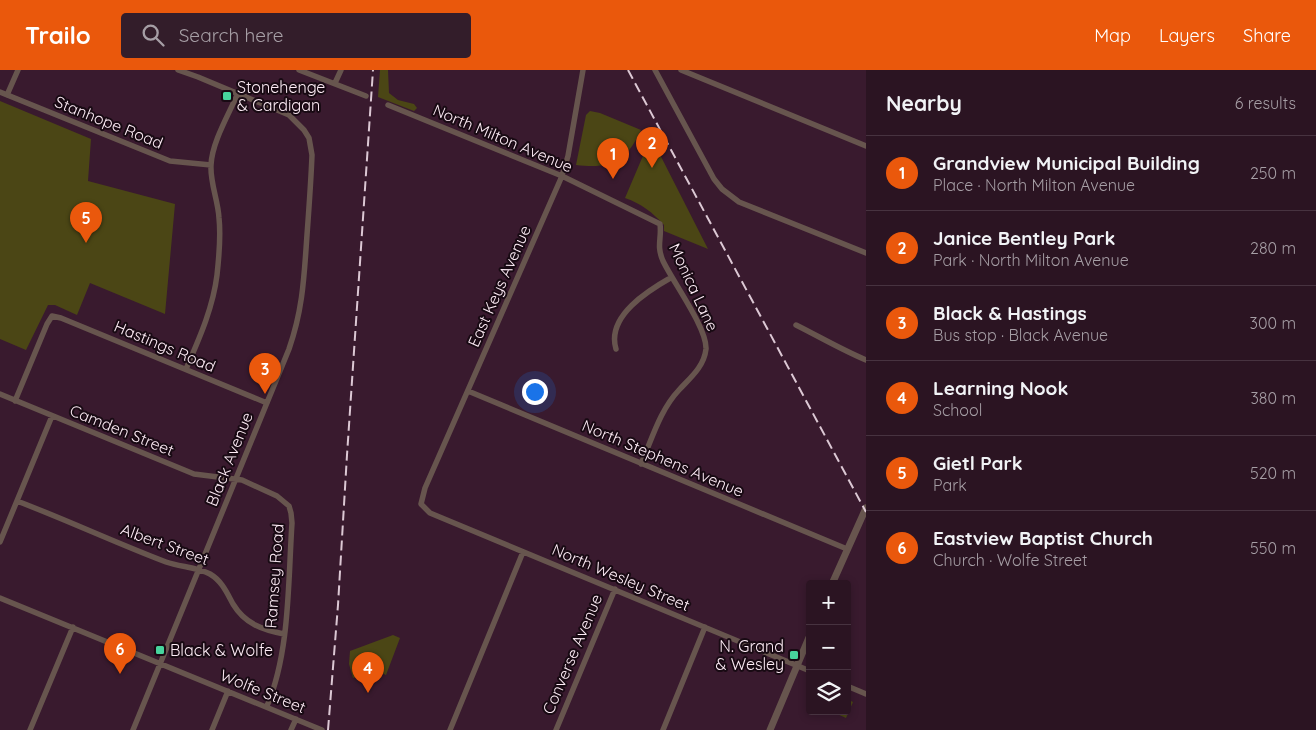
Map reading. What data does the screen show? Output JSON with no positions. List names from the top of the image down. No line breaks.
{"streets":{"street":["Stanhope Road","North Milton Avenue","East Keys Avenue","Monica Lane","Hastings Road","Camden Street","North Stephens Avenue","Black Avenue","Albert Street","Ramsey Road","North Wesley Street","Converse Avenue","Wolfe Street"]},"crossings":[["North Milton Avenue","East Keys Avenue"],["North Milton Avenue","Monica Lane"],["East Keys Avenue","North Stephens Avenue"],["East Keys Avenue","North Wesley Street"],["Monica Lane","North Stephens Avenue"],["Hastings Road","Camden Street"],["Hastings Road","Black Avenue"],["Camden Street","Black Avenue"],["Camden Street","Ramsey Road"],["Black Avenue","Albert Street"],["Black Avenue","Ramsey Road"],["Black Avenue","Wolfe Street"],["Albert Street","Ramsey Road"],["Ramsey Road","Wolfe Street"],["North Wesley Street","Converse Avenue"]],"places":{"transit":["Stonehenge & Cardigan","Black & Wolfe","N. Grand & Wesley"]},"page":{"header":"Trailo","search":"Search here","nav":["Map","Layers","Share"],"heading":["Nearby","6 results"],"pins":["2","1","5","3","6","4"],"list":[{"mark":"1","name":"Grandview Municipal Building","note":"Place · North Milton Avenue","value":"250 m"},{"mark":"2","name":"Janice Bentley Park","note":"Park · North Milton Avenue","value":"280 m"},{"mark":"3","name":"Black & Hastings","note":"Bus stop · Black Avenue","value":"300 m"},{"mark":"4","name":"Learning Nook","note":"School","value":"380 m"},{"mark":"5","name":"Gietl Park","note":"Park","value":"520 m"},{"mark":"6","name":"Eastview Baptist Church","note":"Church · Wolfe Street","value":"550 m"}],"map_buttons":["+","−"]}}
